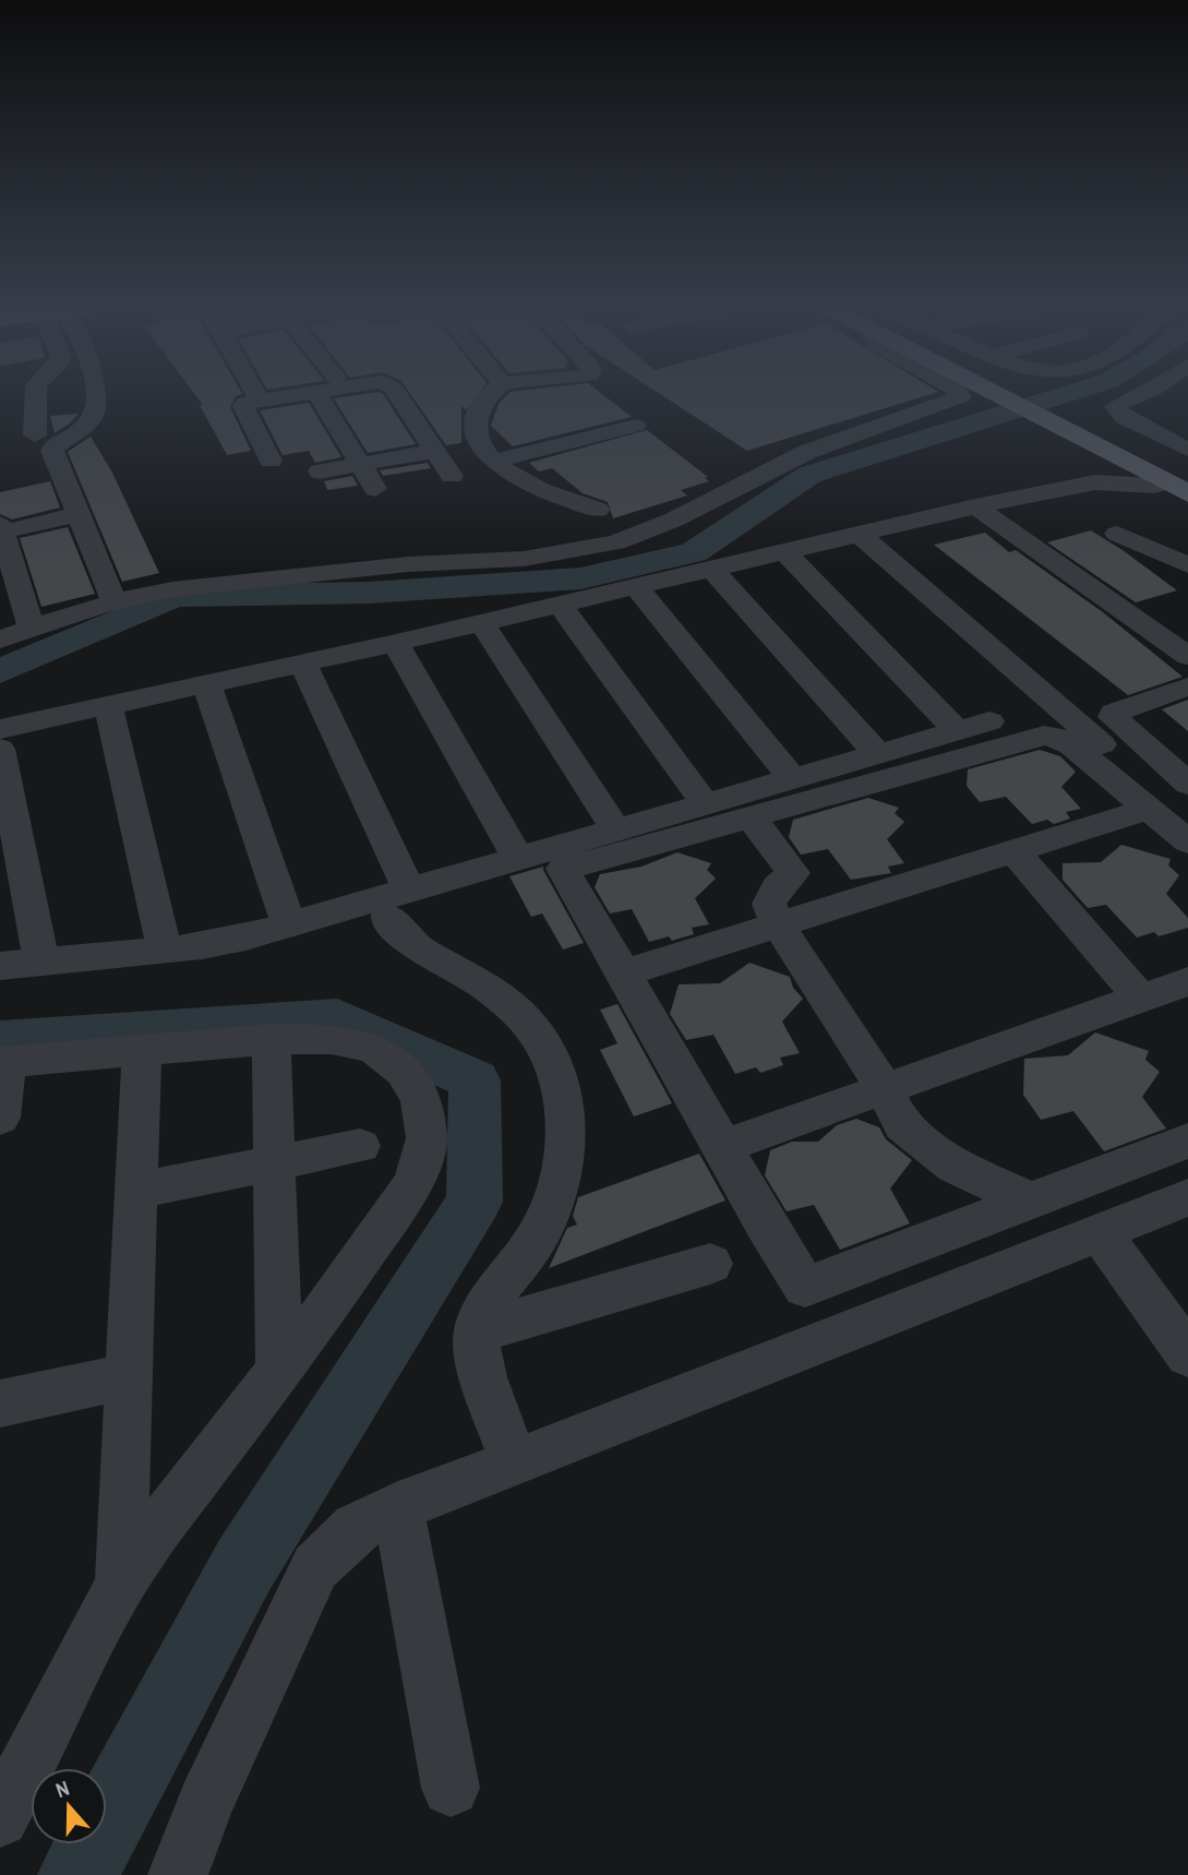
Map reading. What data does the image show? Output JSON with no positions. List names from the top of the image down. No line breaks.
{"north":"top"}
